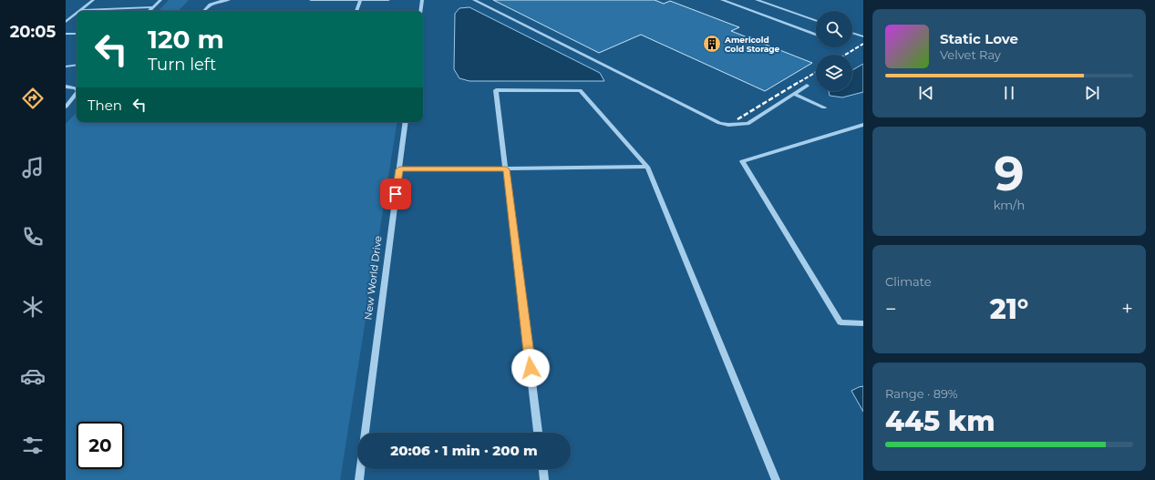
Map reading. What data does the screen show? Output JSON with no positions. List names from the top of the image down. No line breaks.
{"streets":{"street":["New World Drive"]},"places":{"building":["Americold Cold Storage"]},"page":{"tabs":"20:05","turn":["120 m","Turn left"],"song":["Static Love","Velvet Ray"],"then":"Then","tile":[["9","km/h"],"Climate",["Range · 89%","445 km"]],"heat":["−","21°","+"],"limit":"20","trip":"20:06 · 1 min · 200 m"}}
